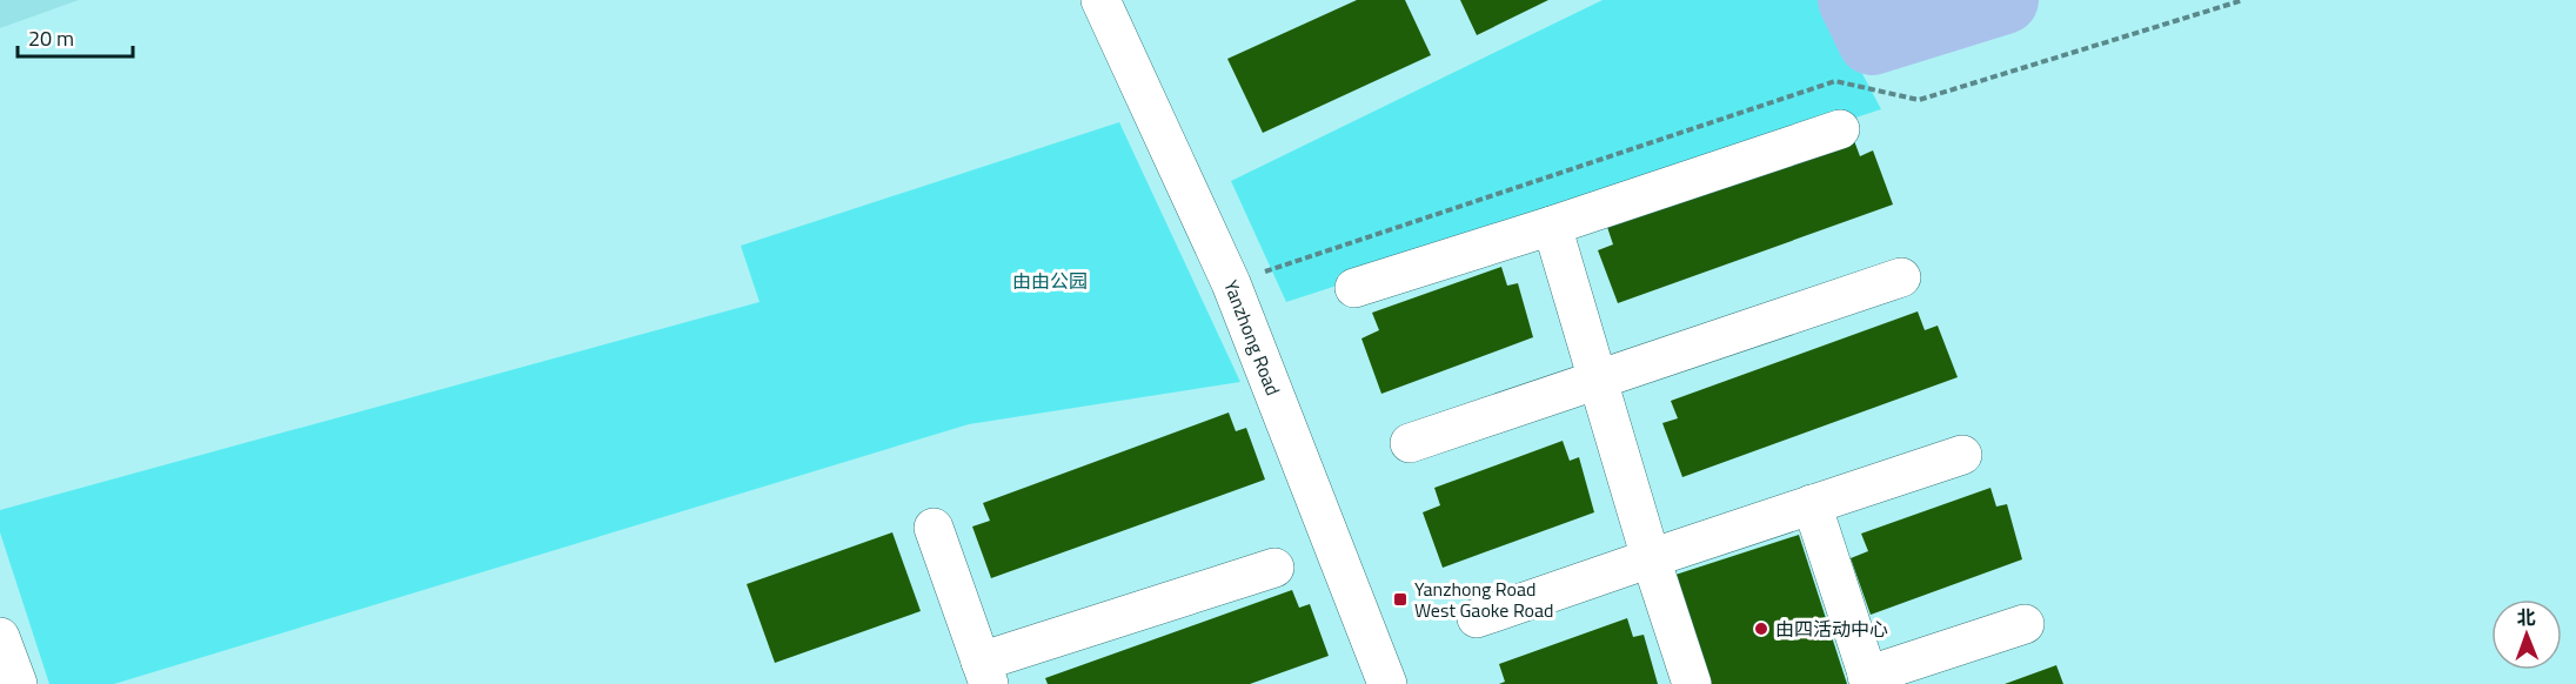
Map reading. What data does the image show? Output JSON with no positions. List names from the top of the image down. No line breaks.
{"streets":{"street":["Yanzhong Road"]},"parks":["由由公园"],"places":{"transit":["Yanzhong Road West Gaoke Road"],"other":["由四活动中心"]},"scale_bar":"20 m","north":"top"}
